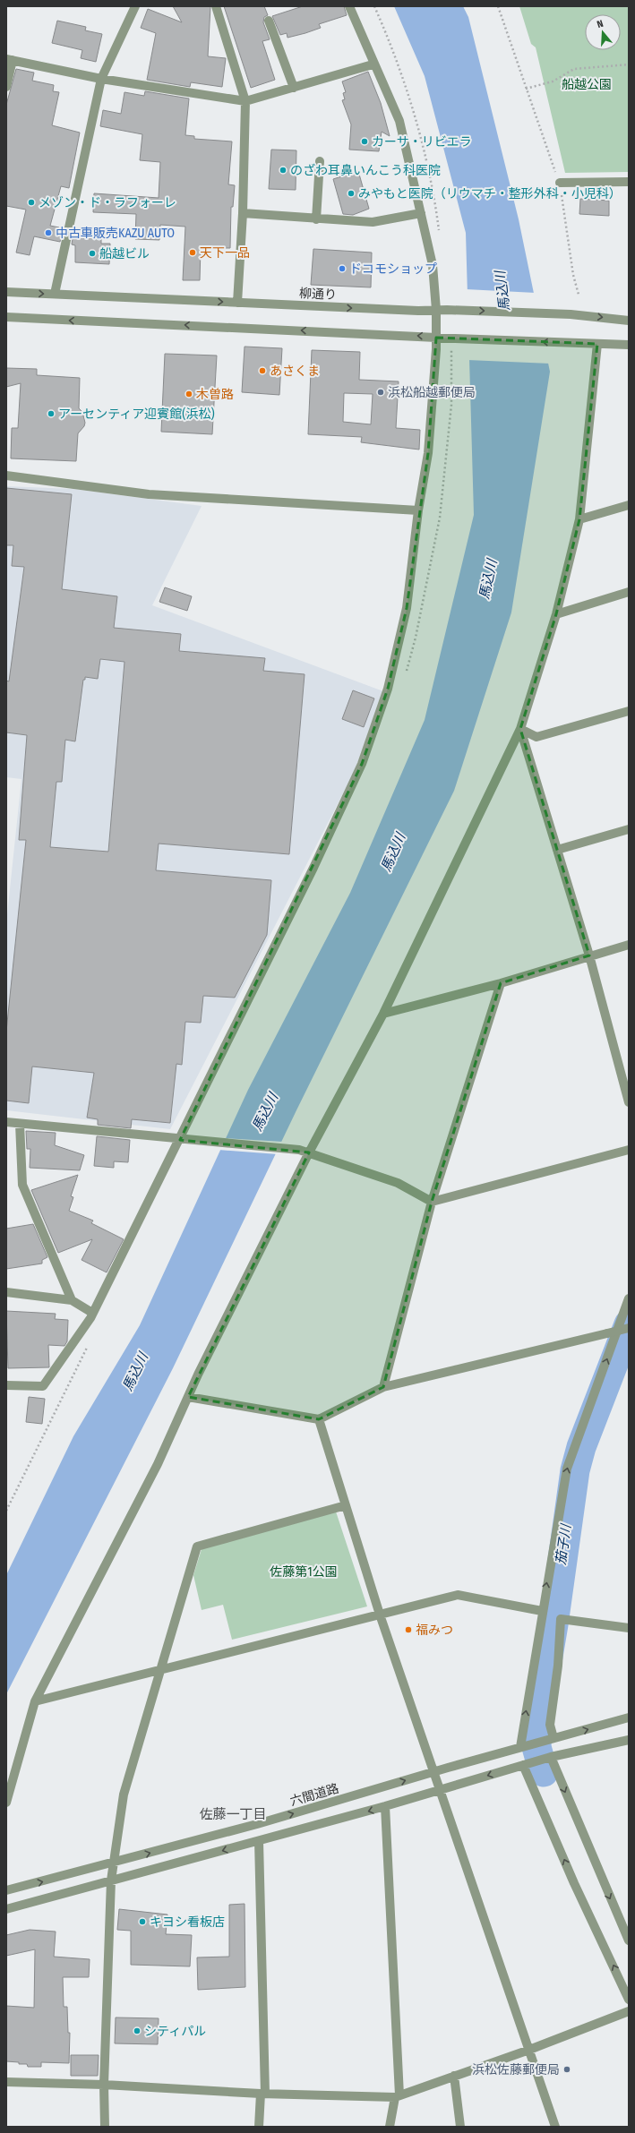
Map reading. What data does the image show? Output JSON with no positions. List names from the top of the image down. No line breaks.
{"streets":{"street":["柳通り","六間道路"]},"districts":["佐藤一丁目"],"water":["馬込川","茄子川"],"parks":["船越公園","佐藤第1公園"],"places":["カーサ・リビエラ","のざわ耳鼻いんこう科医院","みやもと医院（リウマチ・整形外科・小児科）","メゾン・ド・ラフォーレ","中古車販売KAZU AUTO","天下一品","船越ビル","ドコモショップ","あさくま","浜松船越郵便局","木曽路","アーセンティア迎賓館(浜松)","福みつ","キヨシ看板店","シティパル","浜松佐藤郵便局"],"north":"top"}
